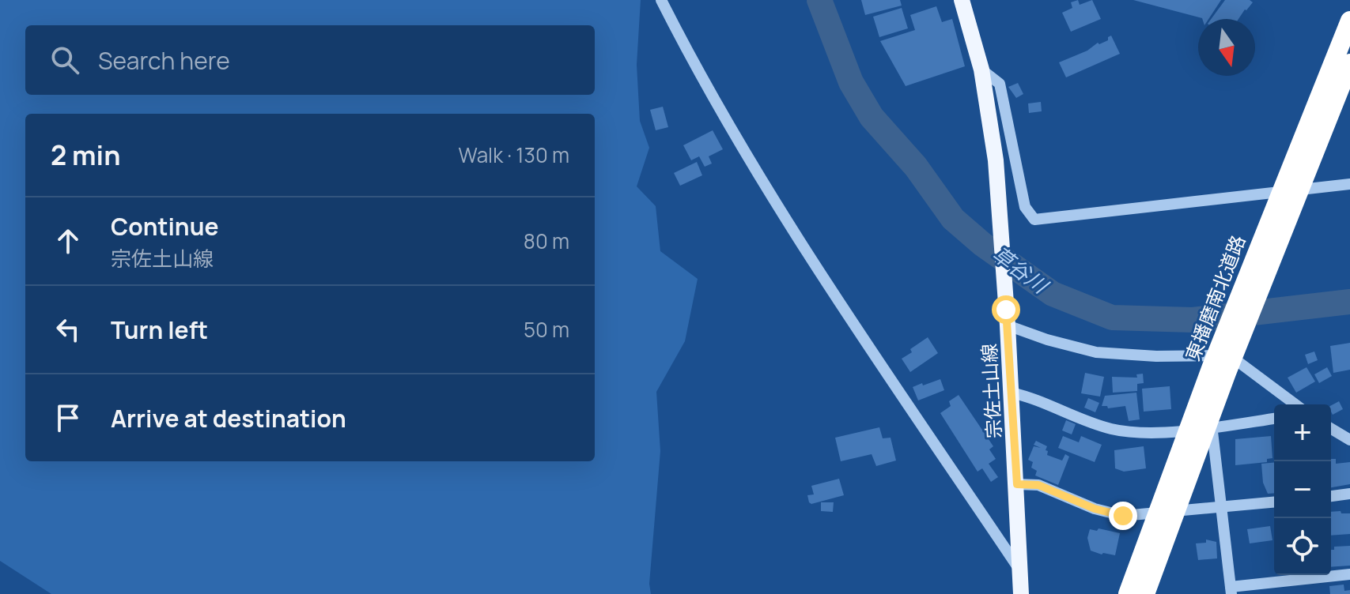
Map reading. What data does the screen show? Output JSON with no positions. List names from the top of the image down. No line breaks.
{"streets":{"highway":["東播磨南北道路"],"main road":["宗佐土山線"]},"water":["草谷川"],"north":"bottom","page":{"search":"Search here","heading":["2 min","Walk · 130 m"],"list":[["Continue","宗佐土山線","80 m"],["Turn left","50 m"],"Arrive at destination"],"map_buttons":["+","−"]}}
